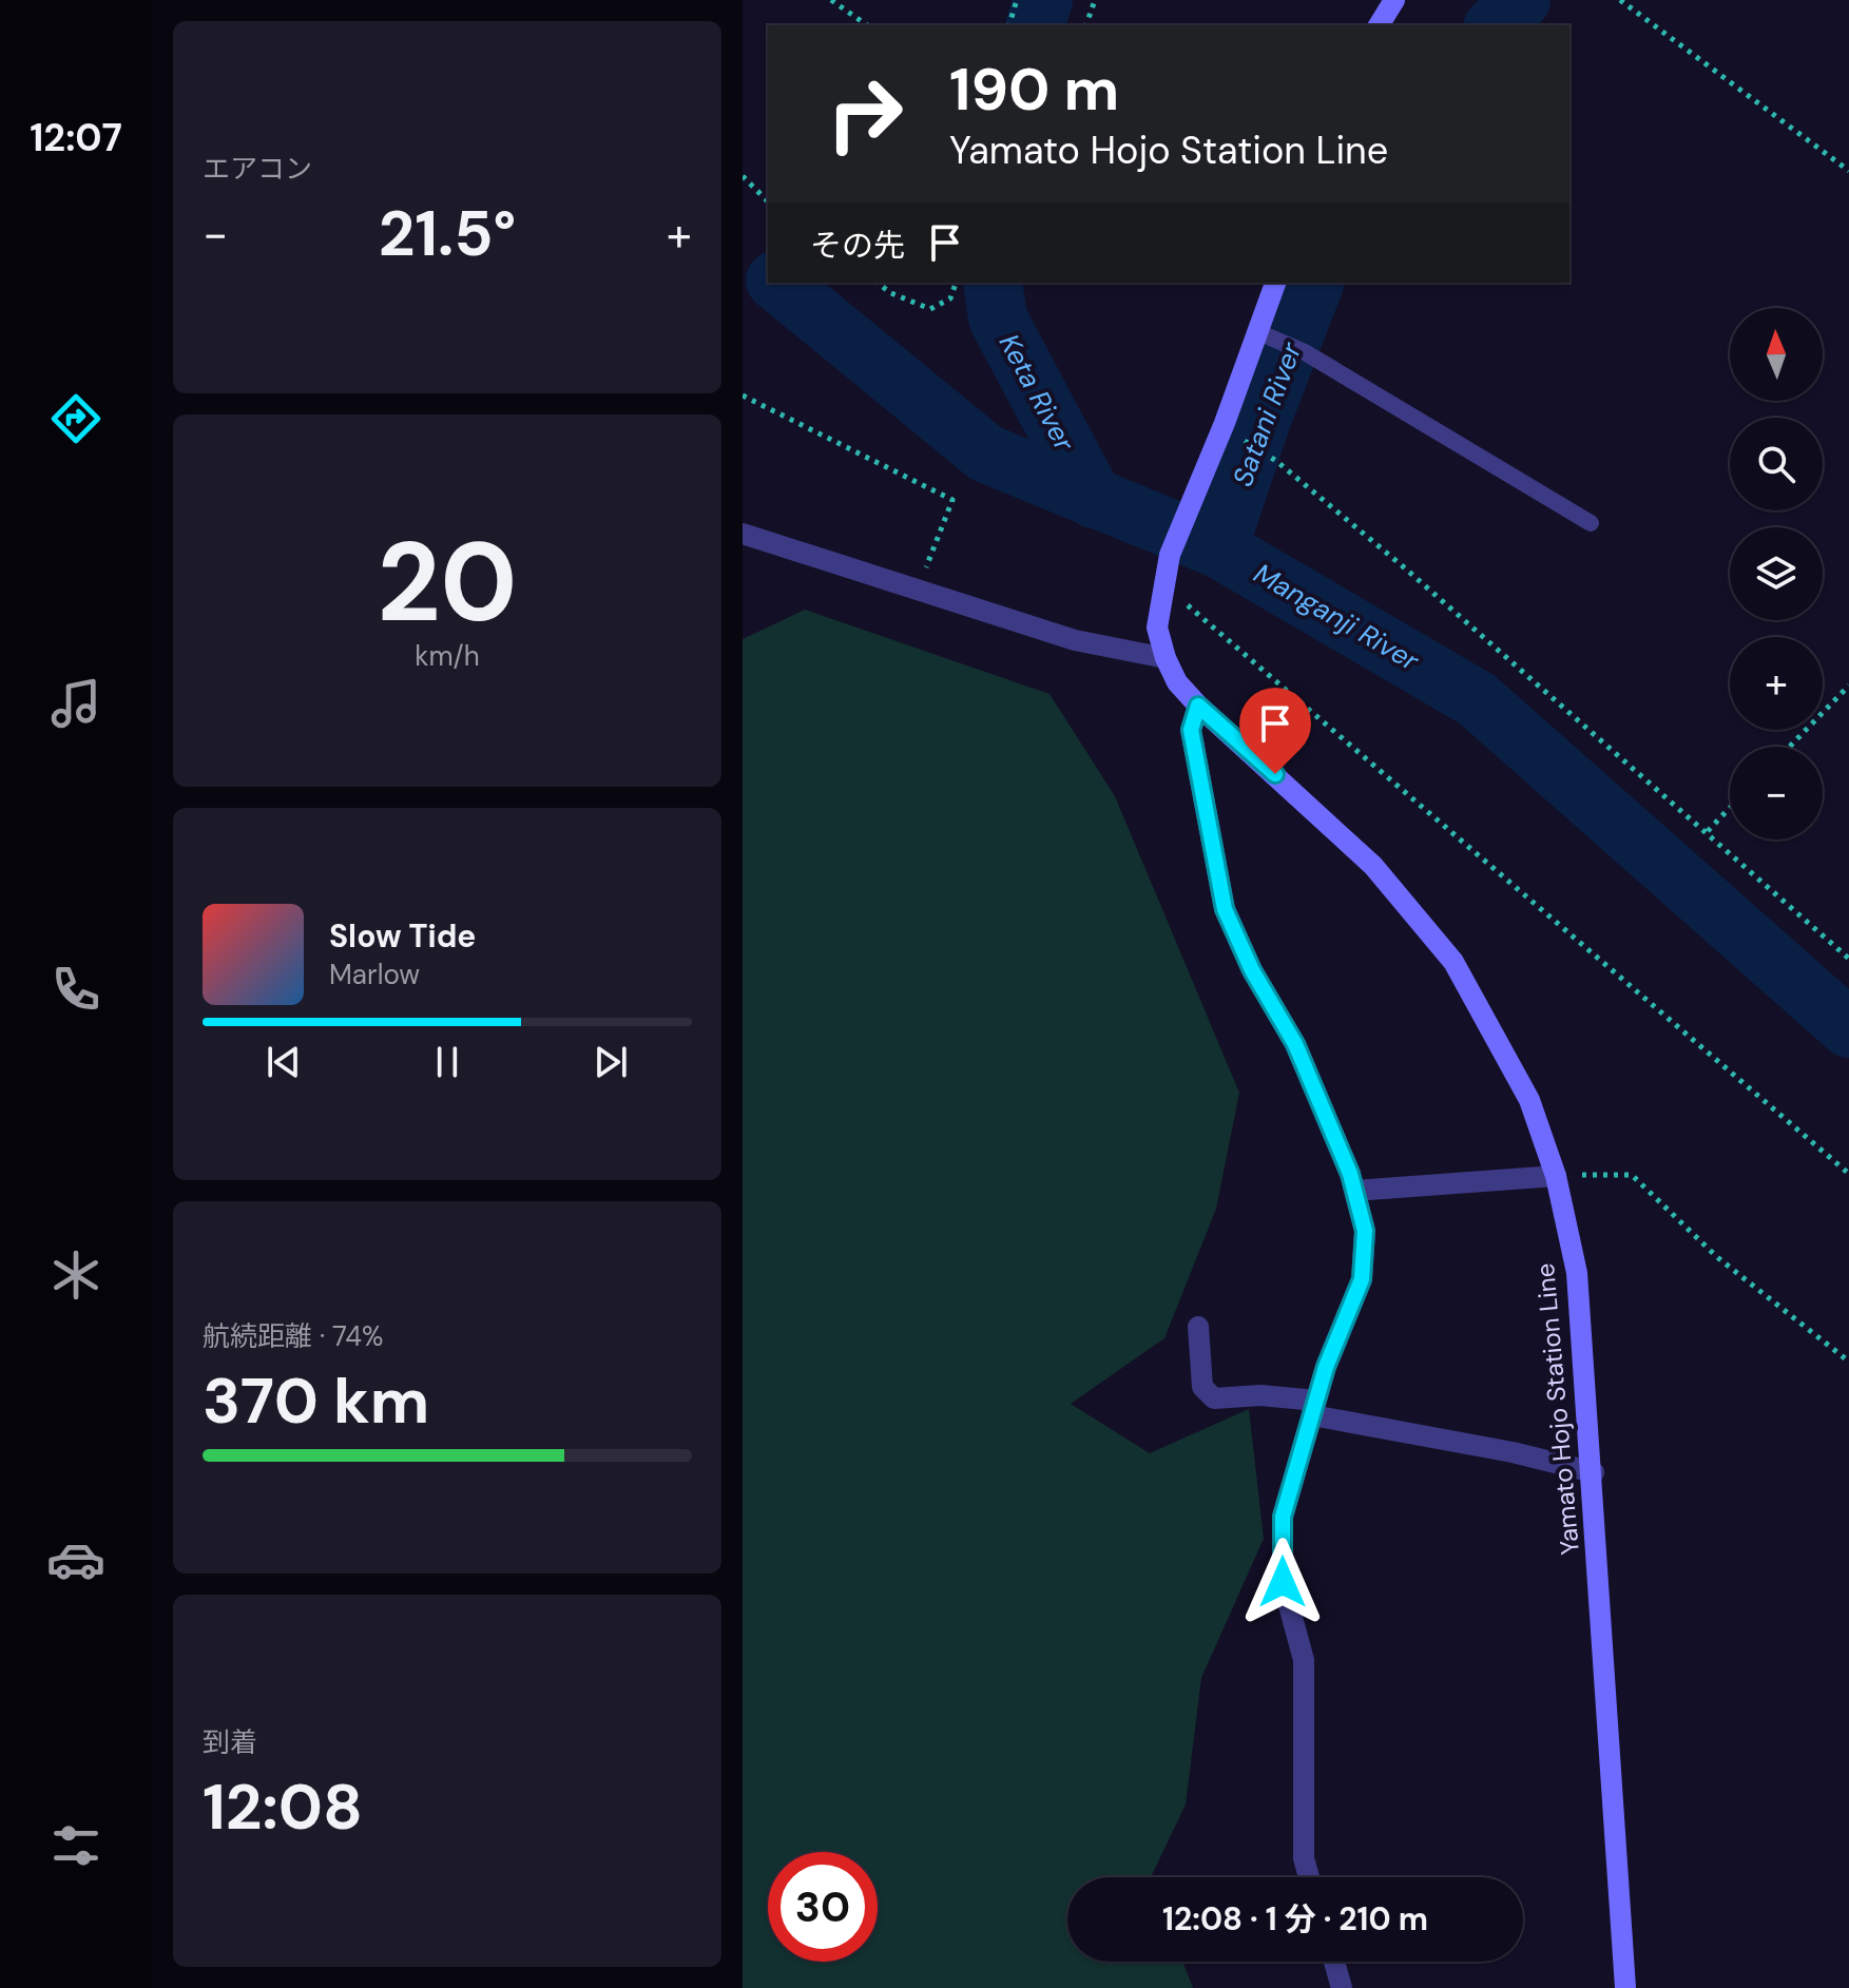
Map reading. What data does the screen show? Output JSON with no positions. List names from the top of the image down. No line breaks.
{"streets":{"main road":["Yamato Hojo Station Line"]},"water":["Keta River","Satani River","Manganji River"],"north":"top","page":{"tabs":"12:07","tile":["エアコン",["20","km/h"],["航続距離 · 74%","370 km"],["到着","12:08"]],"turn":["190 m","Yamato Hojo Station Line"],"heat":["−","21.5°","+"],"then":"その先","map_buttons":["+","−"],"song":["Slow Tide","Marlow"],"limit":"30","trip":"12:08 · 1 分 · 210 m"}}
